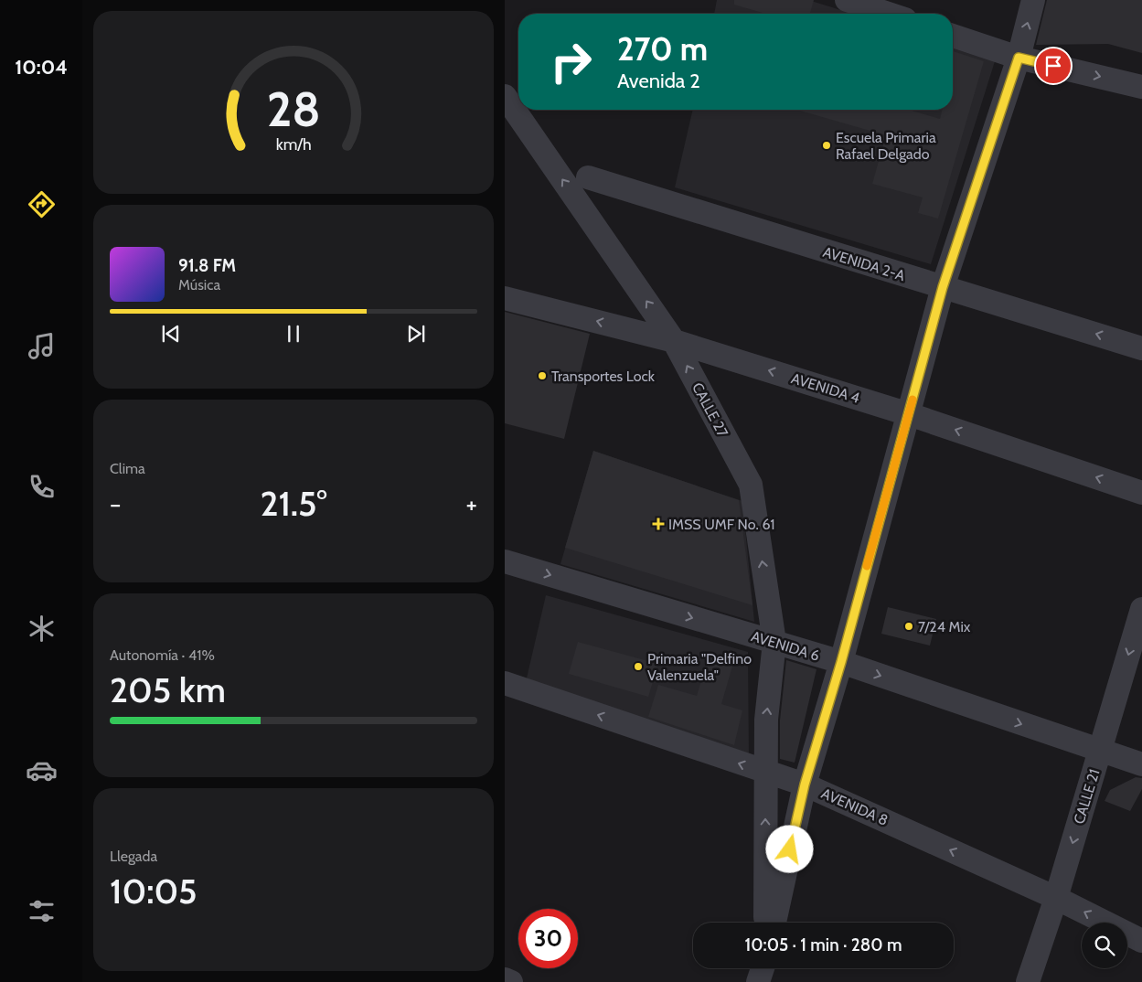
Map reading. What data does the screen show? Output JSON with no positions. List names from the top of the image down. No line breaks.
{"streets":{"street":["AVENIDA 2-A","AVENIDA 4","CALLE 27","AVENIDA 6","CALLE 21","AVENIDA 8"]},"crossings":[["AVENIDA 4","CALLE 27"],["CALLE 27","AVENIDA 6"],["CALLE 27","AVENIDA 8"],["AVENIDA 6","CALLE 21"],["CALLE 21","AVENIDA 8"]],"one_way":["AVENIDA 2-A","AVENIDA 4","CALLE 27","AVENIDA 6","CALLE 21","AVENIDA 8"],"places":{"other":["Escuela Primaria Rafael Delgado","Transportes Lock","7/24 Mix","Primaria \"Delfino Valenzuela\""],"health":["IMSS UMF No. 61"]},"page":{"tabs":"10:04","turn":["270 m","Avenida 2"],"song":["91.8 FM","Música"],"tile":["Clima",["Autonomía · 41%","205 km"],["Llegada","10:05"]],"heat":["−","21.5°","+"],"limit":"30","trip":"10:05 · 1 min · 280 m","gauge":["28","km/h"]}}
